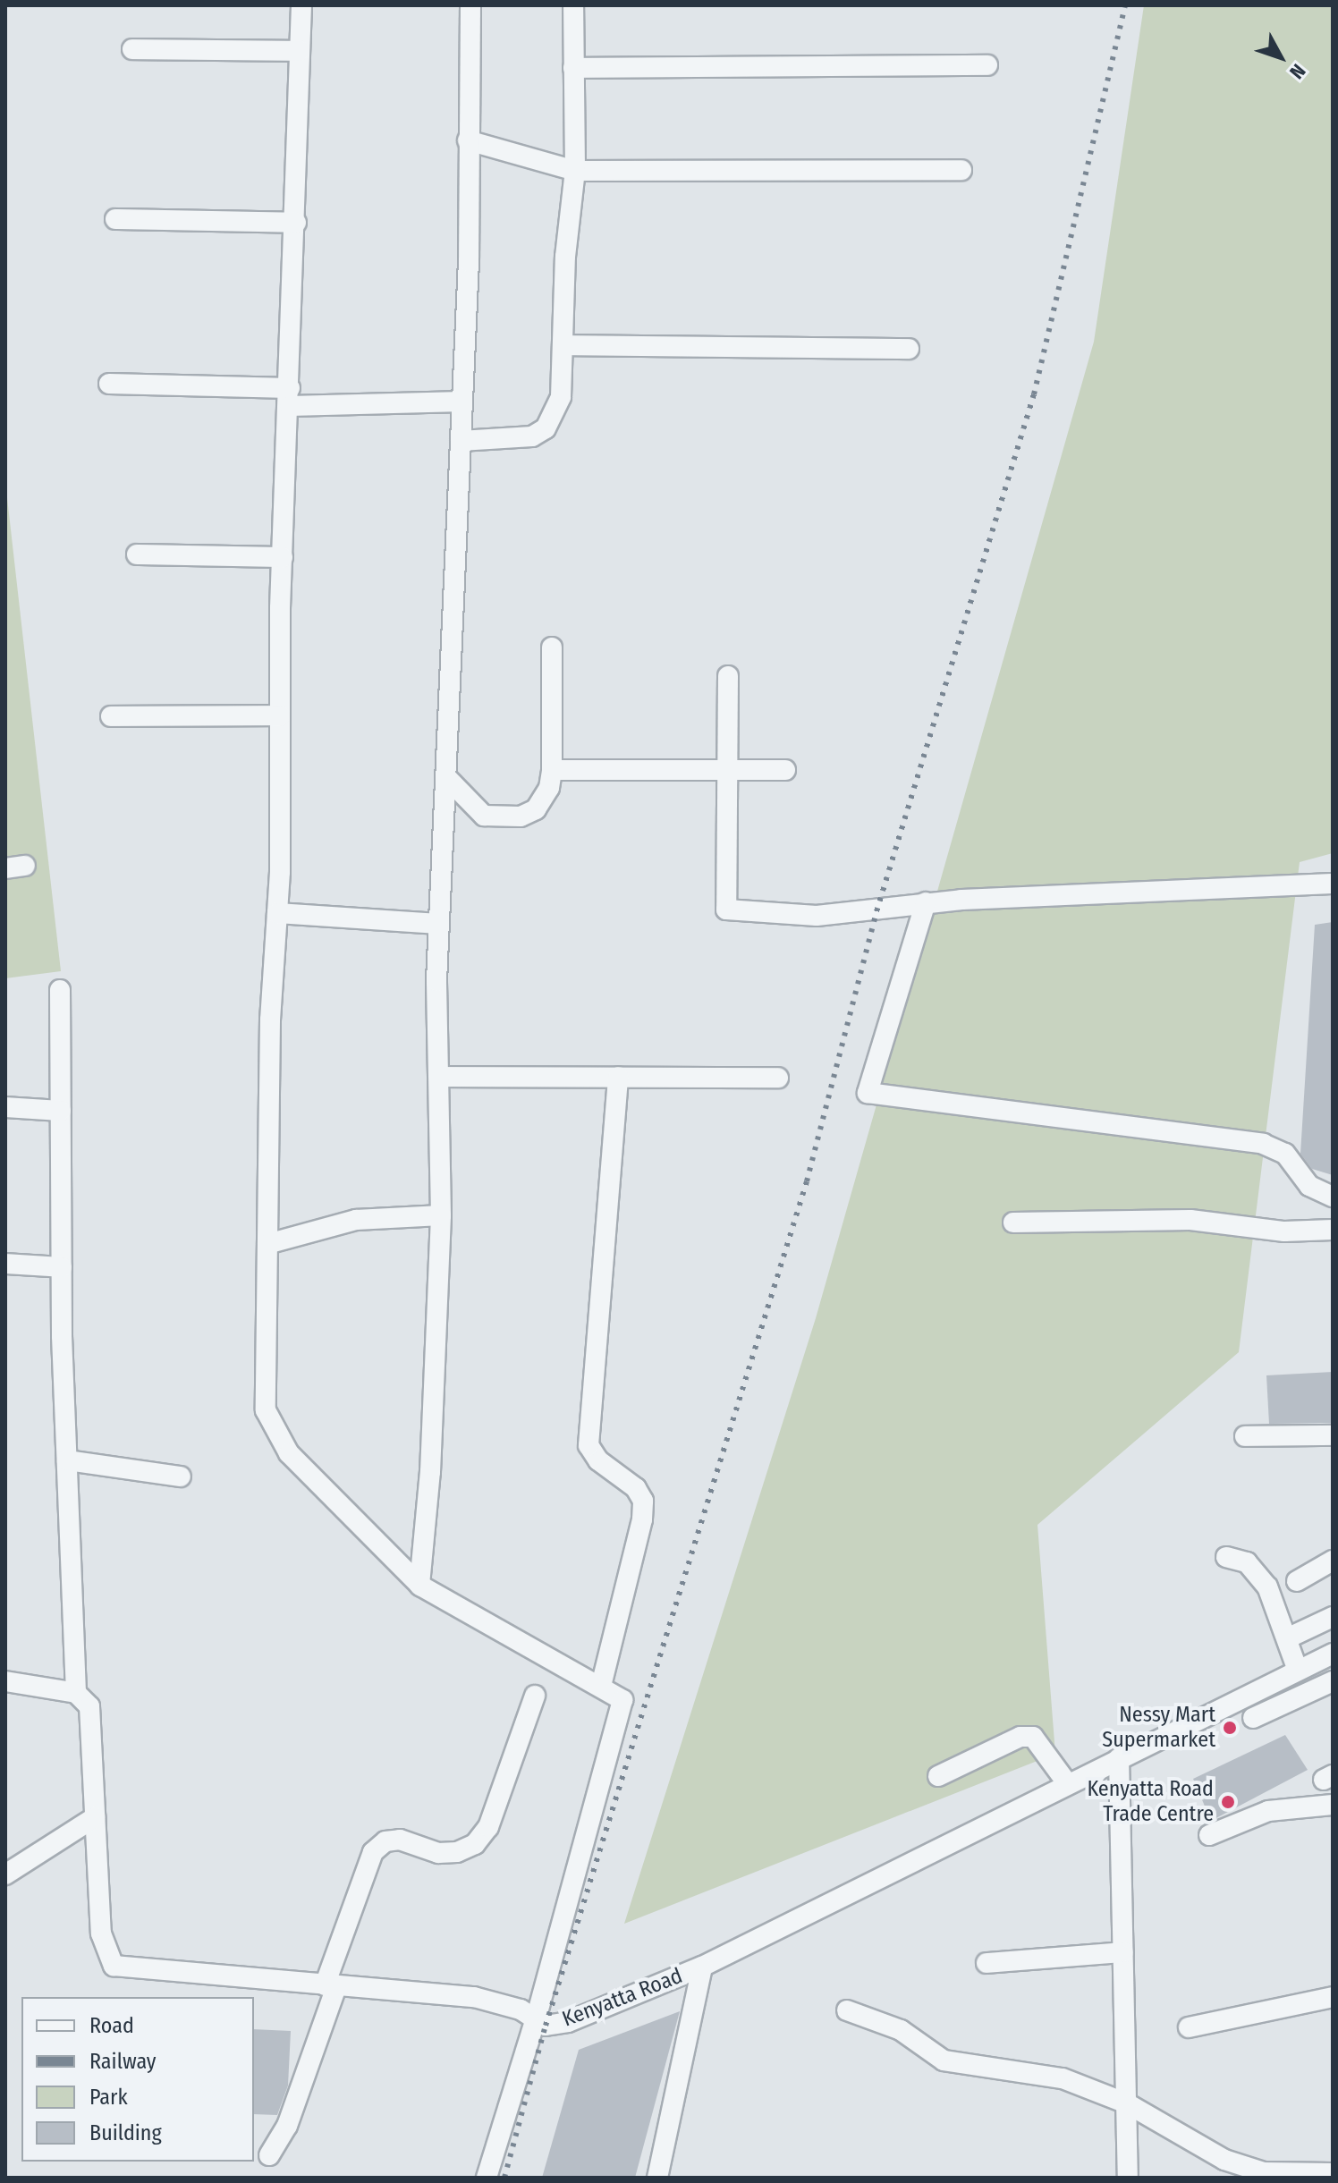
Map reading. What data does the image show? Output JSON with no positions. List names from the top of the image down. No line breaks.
{"streets":{"street":["Kenyatta Road"]},"places":["Nessy Mart Supermarket","Kenyatta Road Trade Centre"],"legend":["Road","Railway","Park","Building"],"north":"bottom right"}
